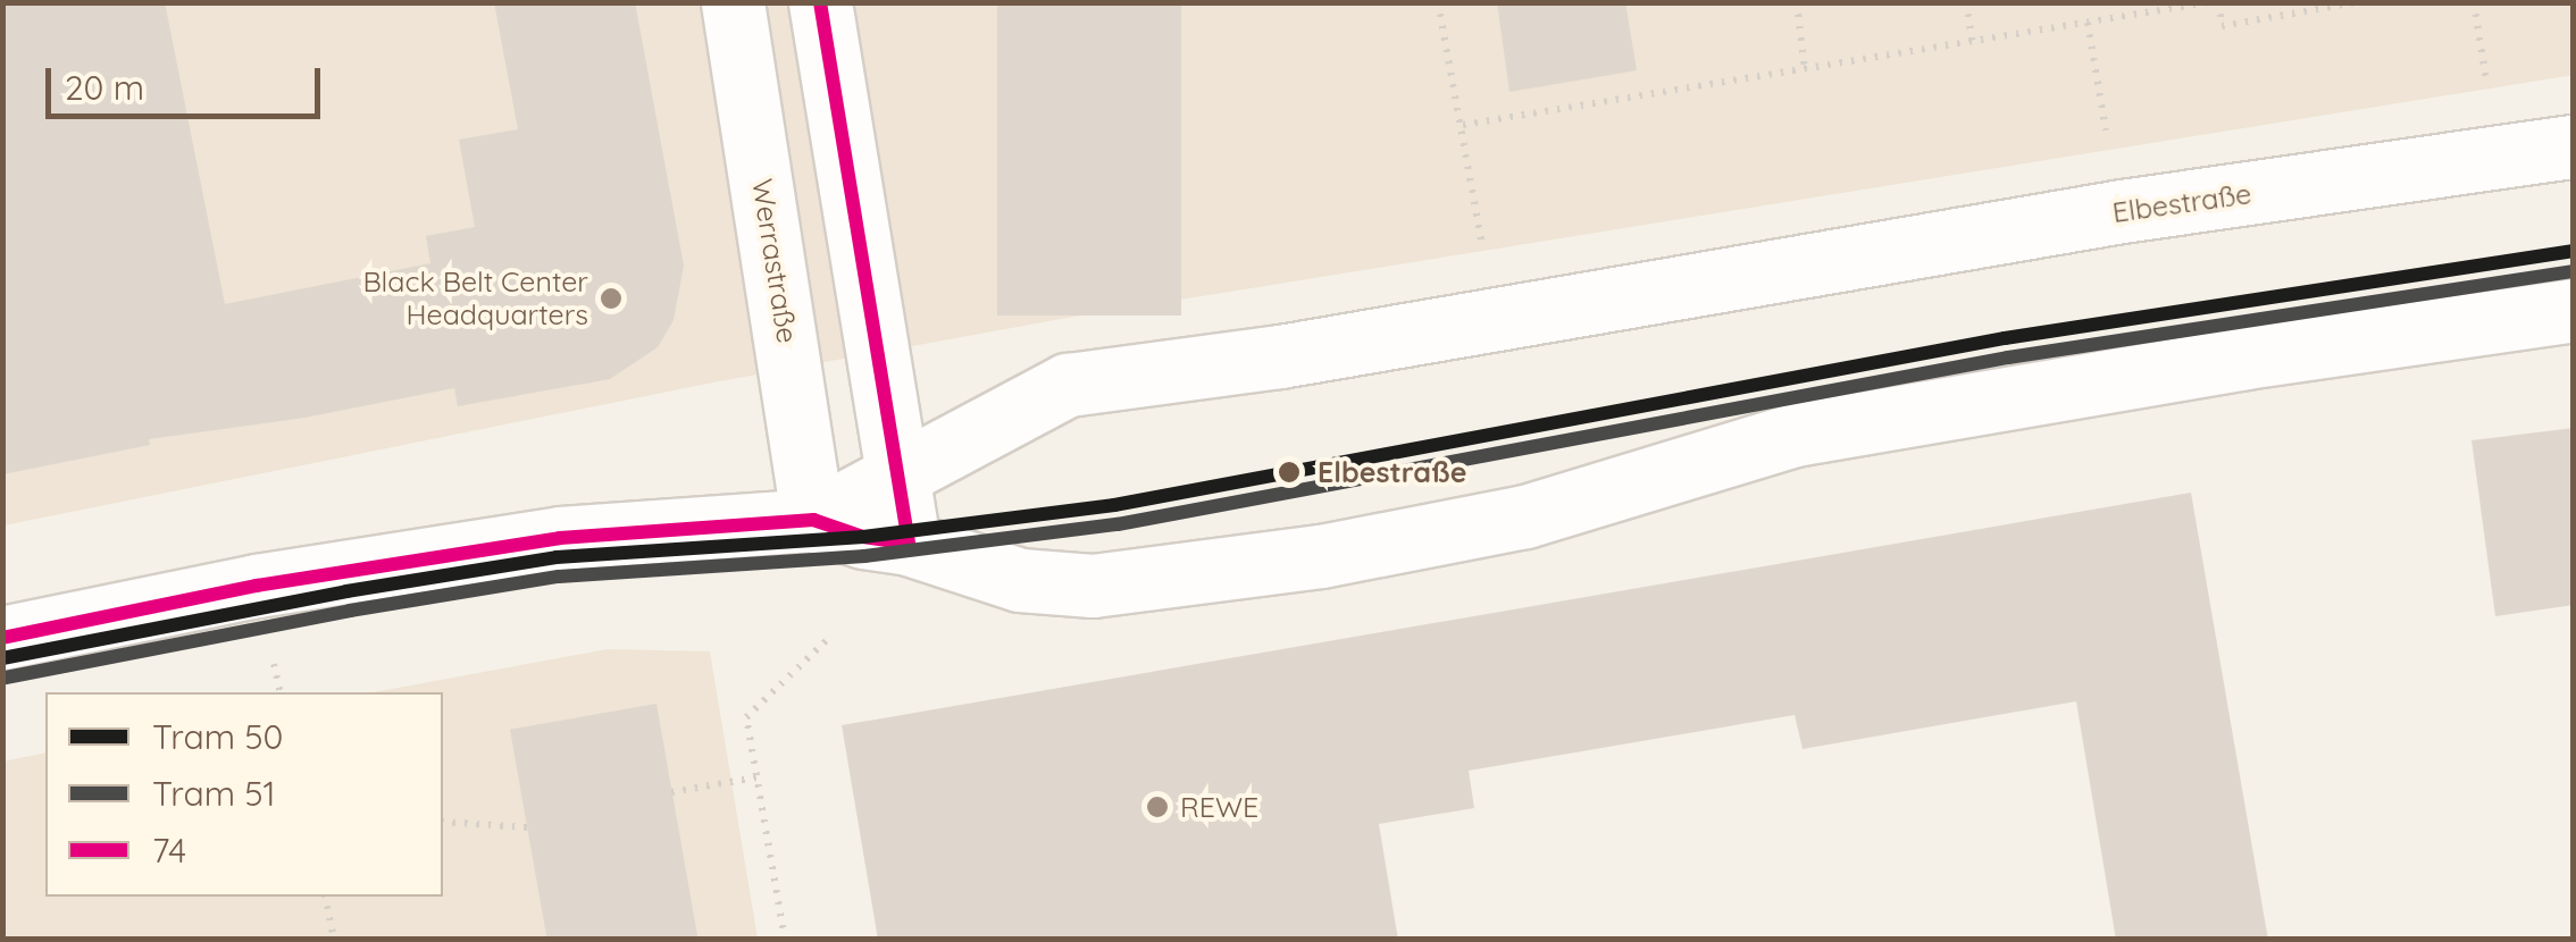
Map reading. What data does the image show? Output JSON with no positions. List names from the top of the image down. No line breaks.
{"streets":{"main road":["Elbestraße","Werrastraße"]},"crossings":[["Elbestraße","Werrastraße"]],"places":["Black Belt Center Headquarters","Elbestraße","REWE"],"lines":["transit line 74","tram line 50","tram line 51"],"legend":["Tram 50","Tram 51","74"],"scale_bar":"20 m"}
